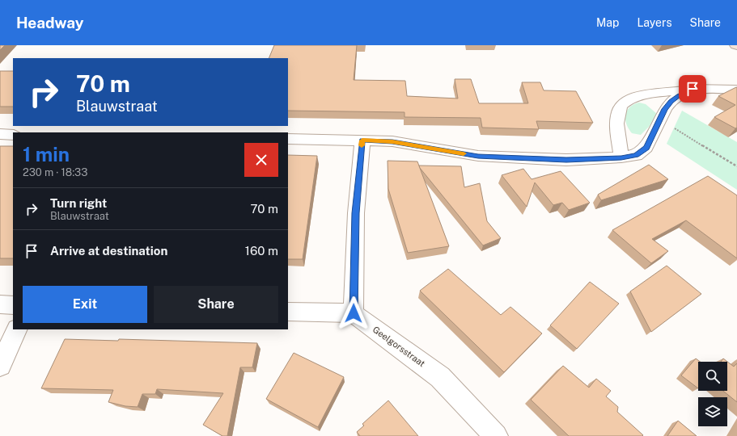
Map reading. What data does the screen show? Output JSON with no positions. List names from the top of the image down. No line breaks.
{"streets":{"street":["Geelgorsstraat"]},"page":{"header":"Headway","nav":["Map","Layers","Share"],"turn":["70 m","Blauwstraat"],"heading":["1 min","230 m · 18:33"],"list":[{"name":"Turn right","note":"Blauwstraat","value":"70 m"},{"name":"Arrive at destination","value":"160 m"}],"buttons":["Exit","Share"]}}
